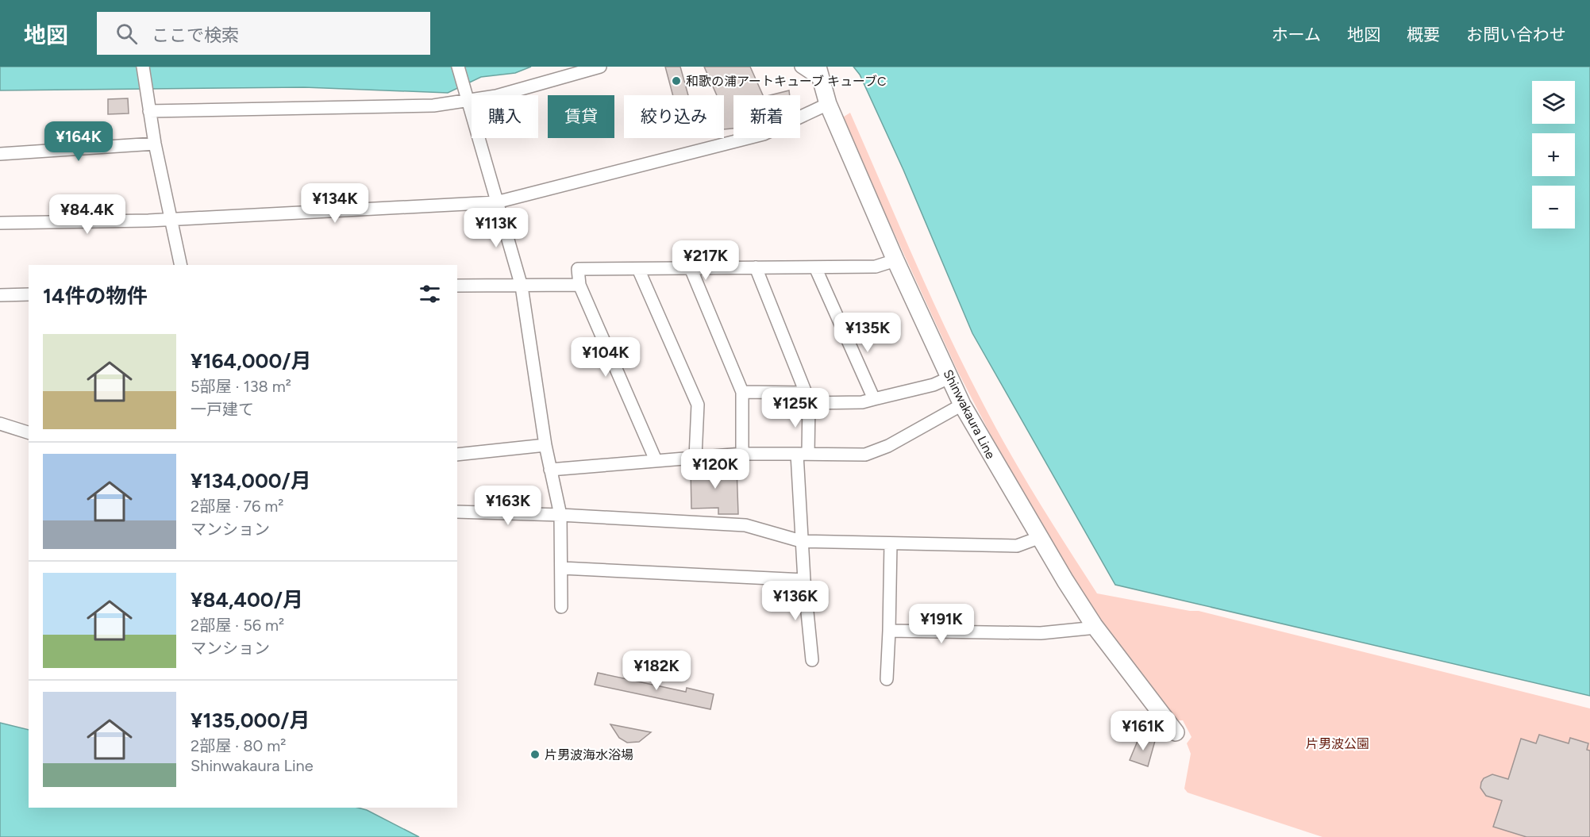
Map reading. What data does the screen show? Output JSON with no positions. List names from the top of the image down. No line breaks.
{"streets":{"main road":["Shinwakaura Line"]},"parks":["片男波公園"],"places":["和歌の浦アートキューブ キューブC","片男波海水浴場"],"page":{"header":"地図","search":"ここで検索","nav":["ホーム","地図","概要","お問い合わせ"],"map_buttons":["+","−"],"chip":["購入","賃貸","絞り込み","新着"],"price":["¥164K","¥134K","¥84.4K","¥113K","¥217K","¥135K","¥104K","¥125K","¥120K","¥163K","¥136K","¥191K","¥182K","¥161K"],"heading":"14件の物件","list":[{"name":"¥164,000/月","note":"5部屋 · 138 m² · 一戸建て"},{"name":"¥134,000/月","note":"2部屋 · 76 m² · マンション"},{"name":"¥84,400/月","note":"2部屋 · 56 m² · マンション"},{"name":"¥135,000/月","note":"2部屋 · 80 m² · Shinwakaura Line"}]}}
